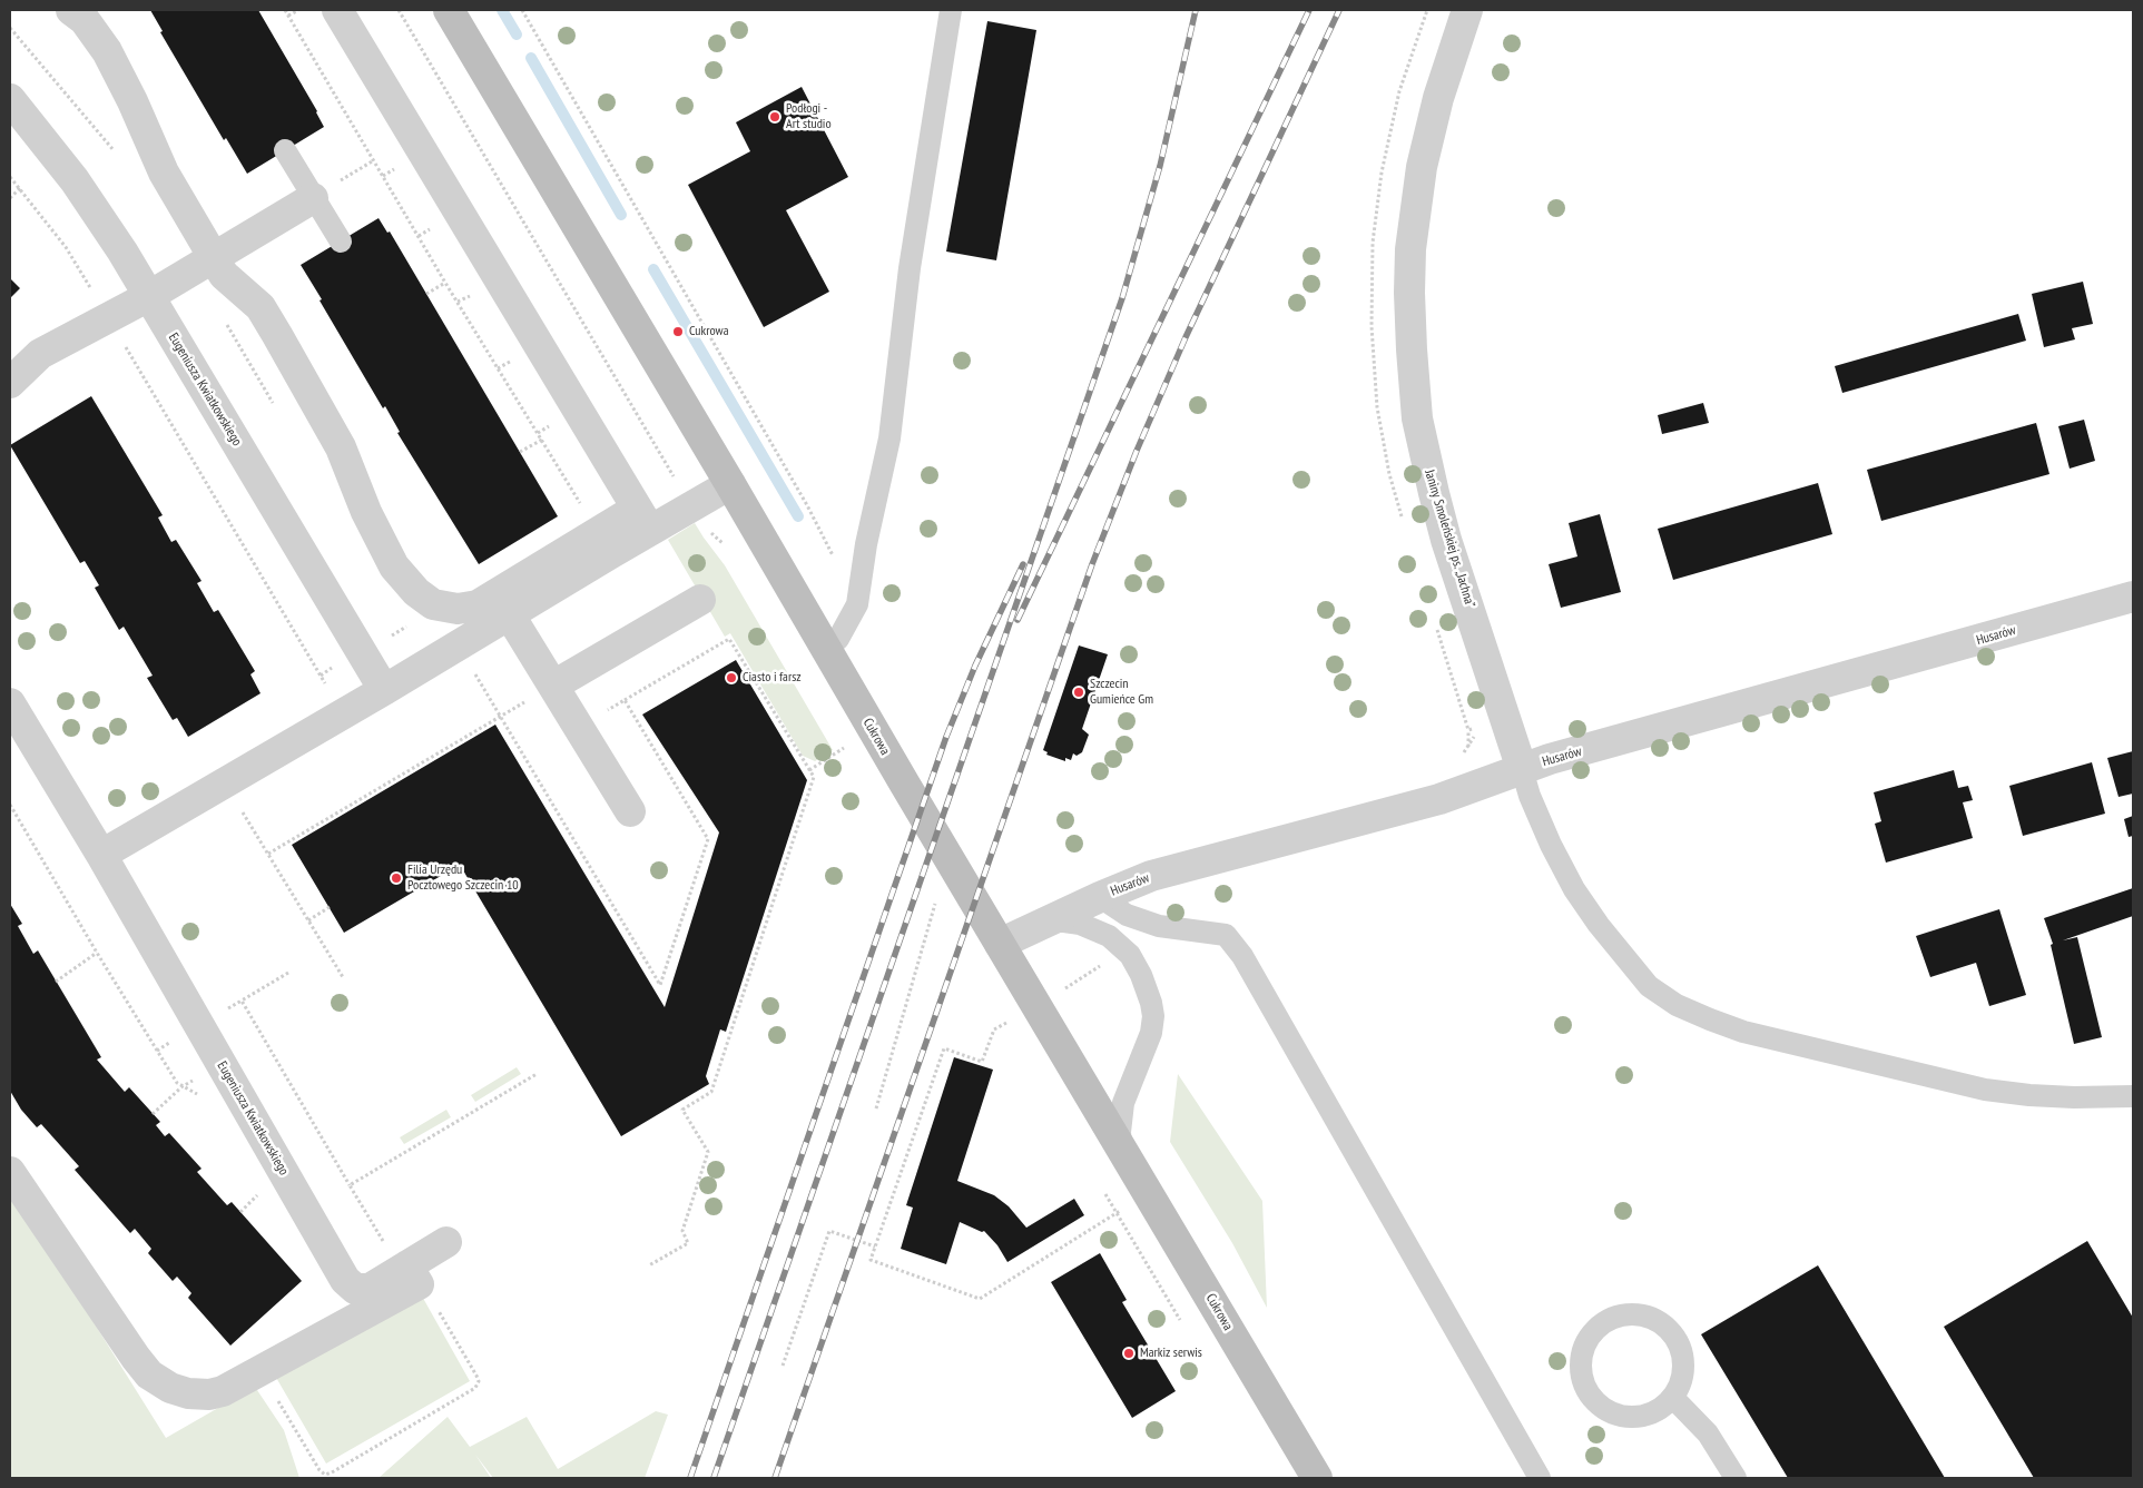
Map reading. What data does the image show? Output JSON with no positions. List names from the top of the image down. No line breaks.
{"streets":{"street":["Eugeniusza Kwiatkowskiego","Janiny Smoleńskiej ps. „Jachna”","Husarów","Cukrowa"]},"crossings":[["Janiny Smoleńskiej ps. „Jachna”","Husarów"],["Husarów","Cukrowa"]],"places":["Podłogi - Art studio","Cukrowa","Ciasto i farsz","Szczecin Gumieńce Gm","Filia Urzędu Pocztowego Szczecin 10","Markiz serwis"]}
